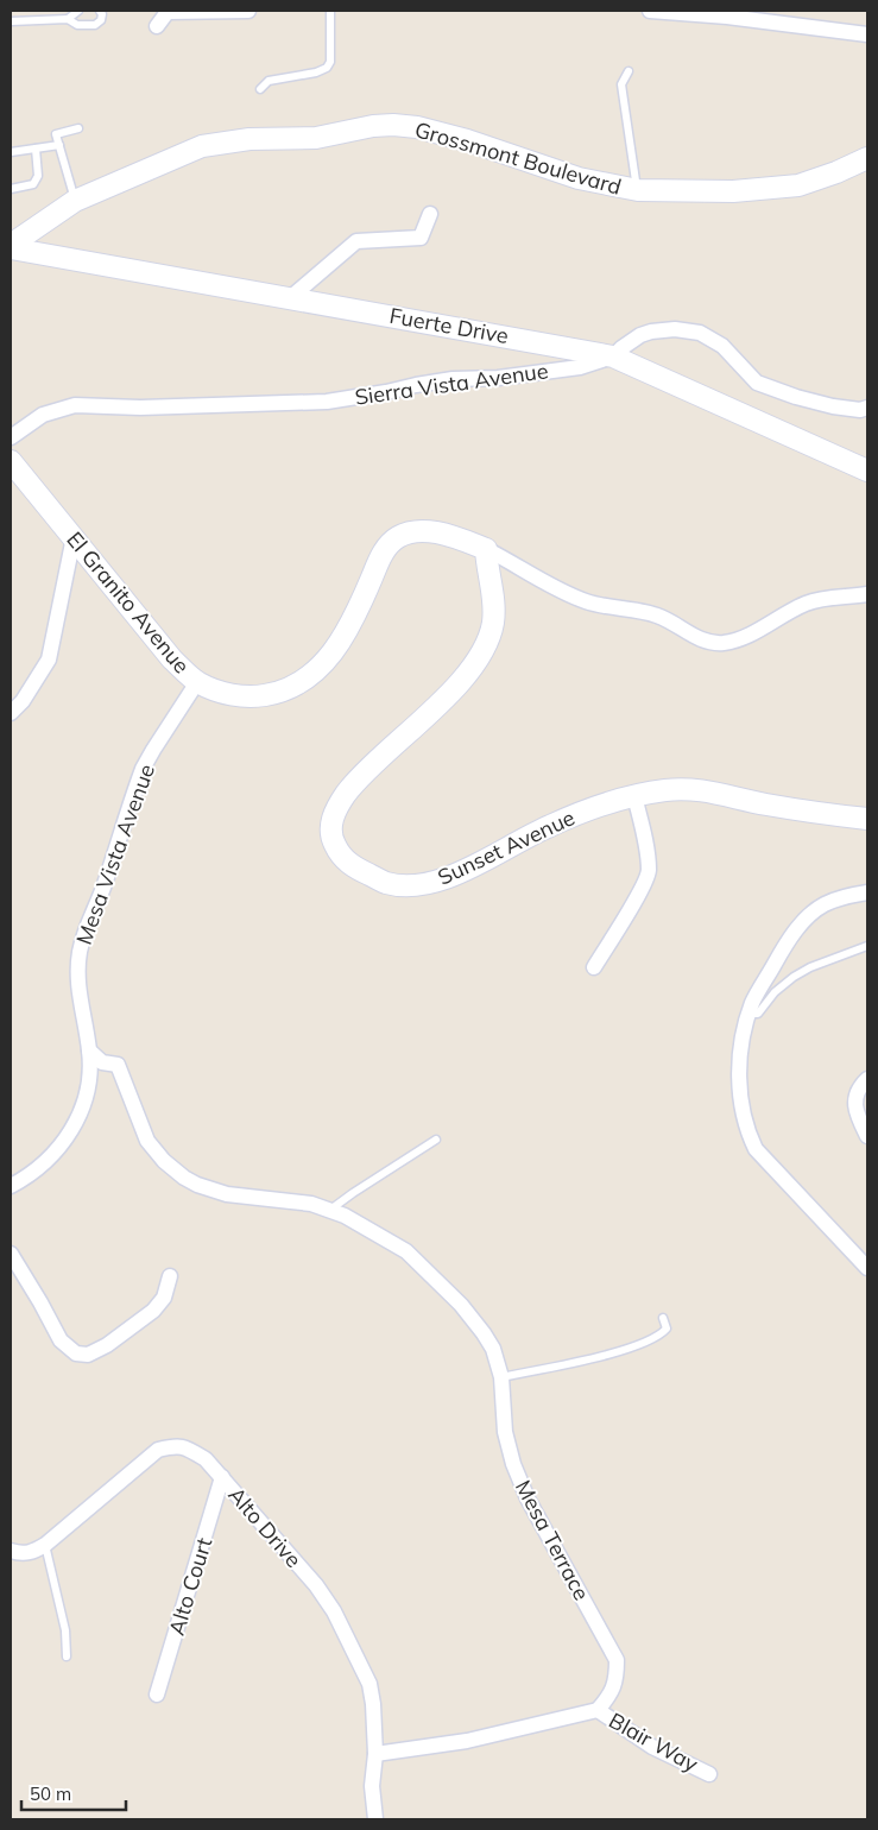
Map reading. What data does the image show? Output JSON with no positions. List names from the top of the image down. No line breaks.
{"streets":{"main road":["Grossmont Boulevard","Fuerte Drive","El Granito Avenue","Sunset Avenue"],"street":["Sierra Vista Avenue","Mesa Vista Avenue","Alto Drive","Mesa Terrace","Alto Court","Blair Way"]},"crossings":[["Grossmont Boulevard","Fuerte Drive"],["Fuerte Drive","Sierra Vista Avenue"],["El Granito Avenue","Sunset Avenue"],["El Granito Avenue","Mesa Vista Avenue"],["Mesa Vista Avenue","Mesa Terrace"],["Alto Drive","Alto Court"],["Mesa Terrace","Blair Way"]],"scale_bar":"50 m"}
